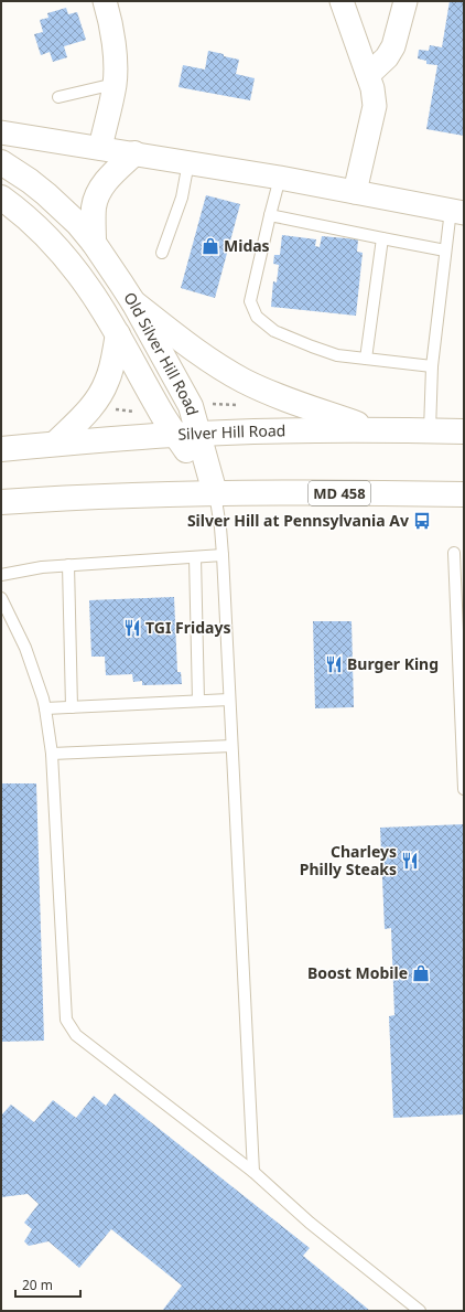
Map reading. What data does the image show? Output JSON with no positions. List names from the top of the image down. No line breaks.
{"streets":{"main road":["Old Silver Hill Road","Silver Hill Road","MD 458"]},"crossings":[["Old Silver Hill Road","Silver Hill Road"],["Old Silver Hill Road","MD 458"]],"places":{"shop":["Midas","Boost Mobile"],"bus stop":["Silver Hill at Pennsylvania Av"],"restaurant":["TGI Fridays","Burger King","Charleys Philly Steaks"]},"scale_bar":"20 m"}
